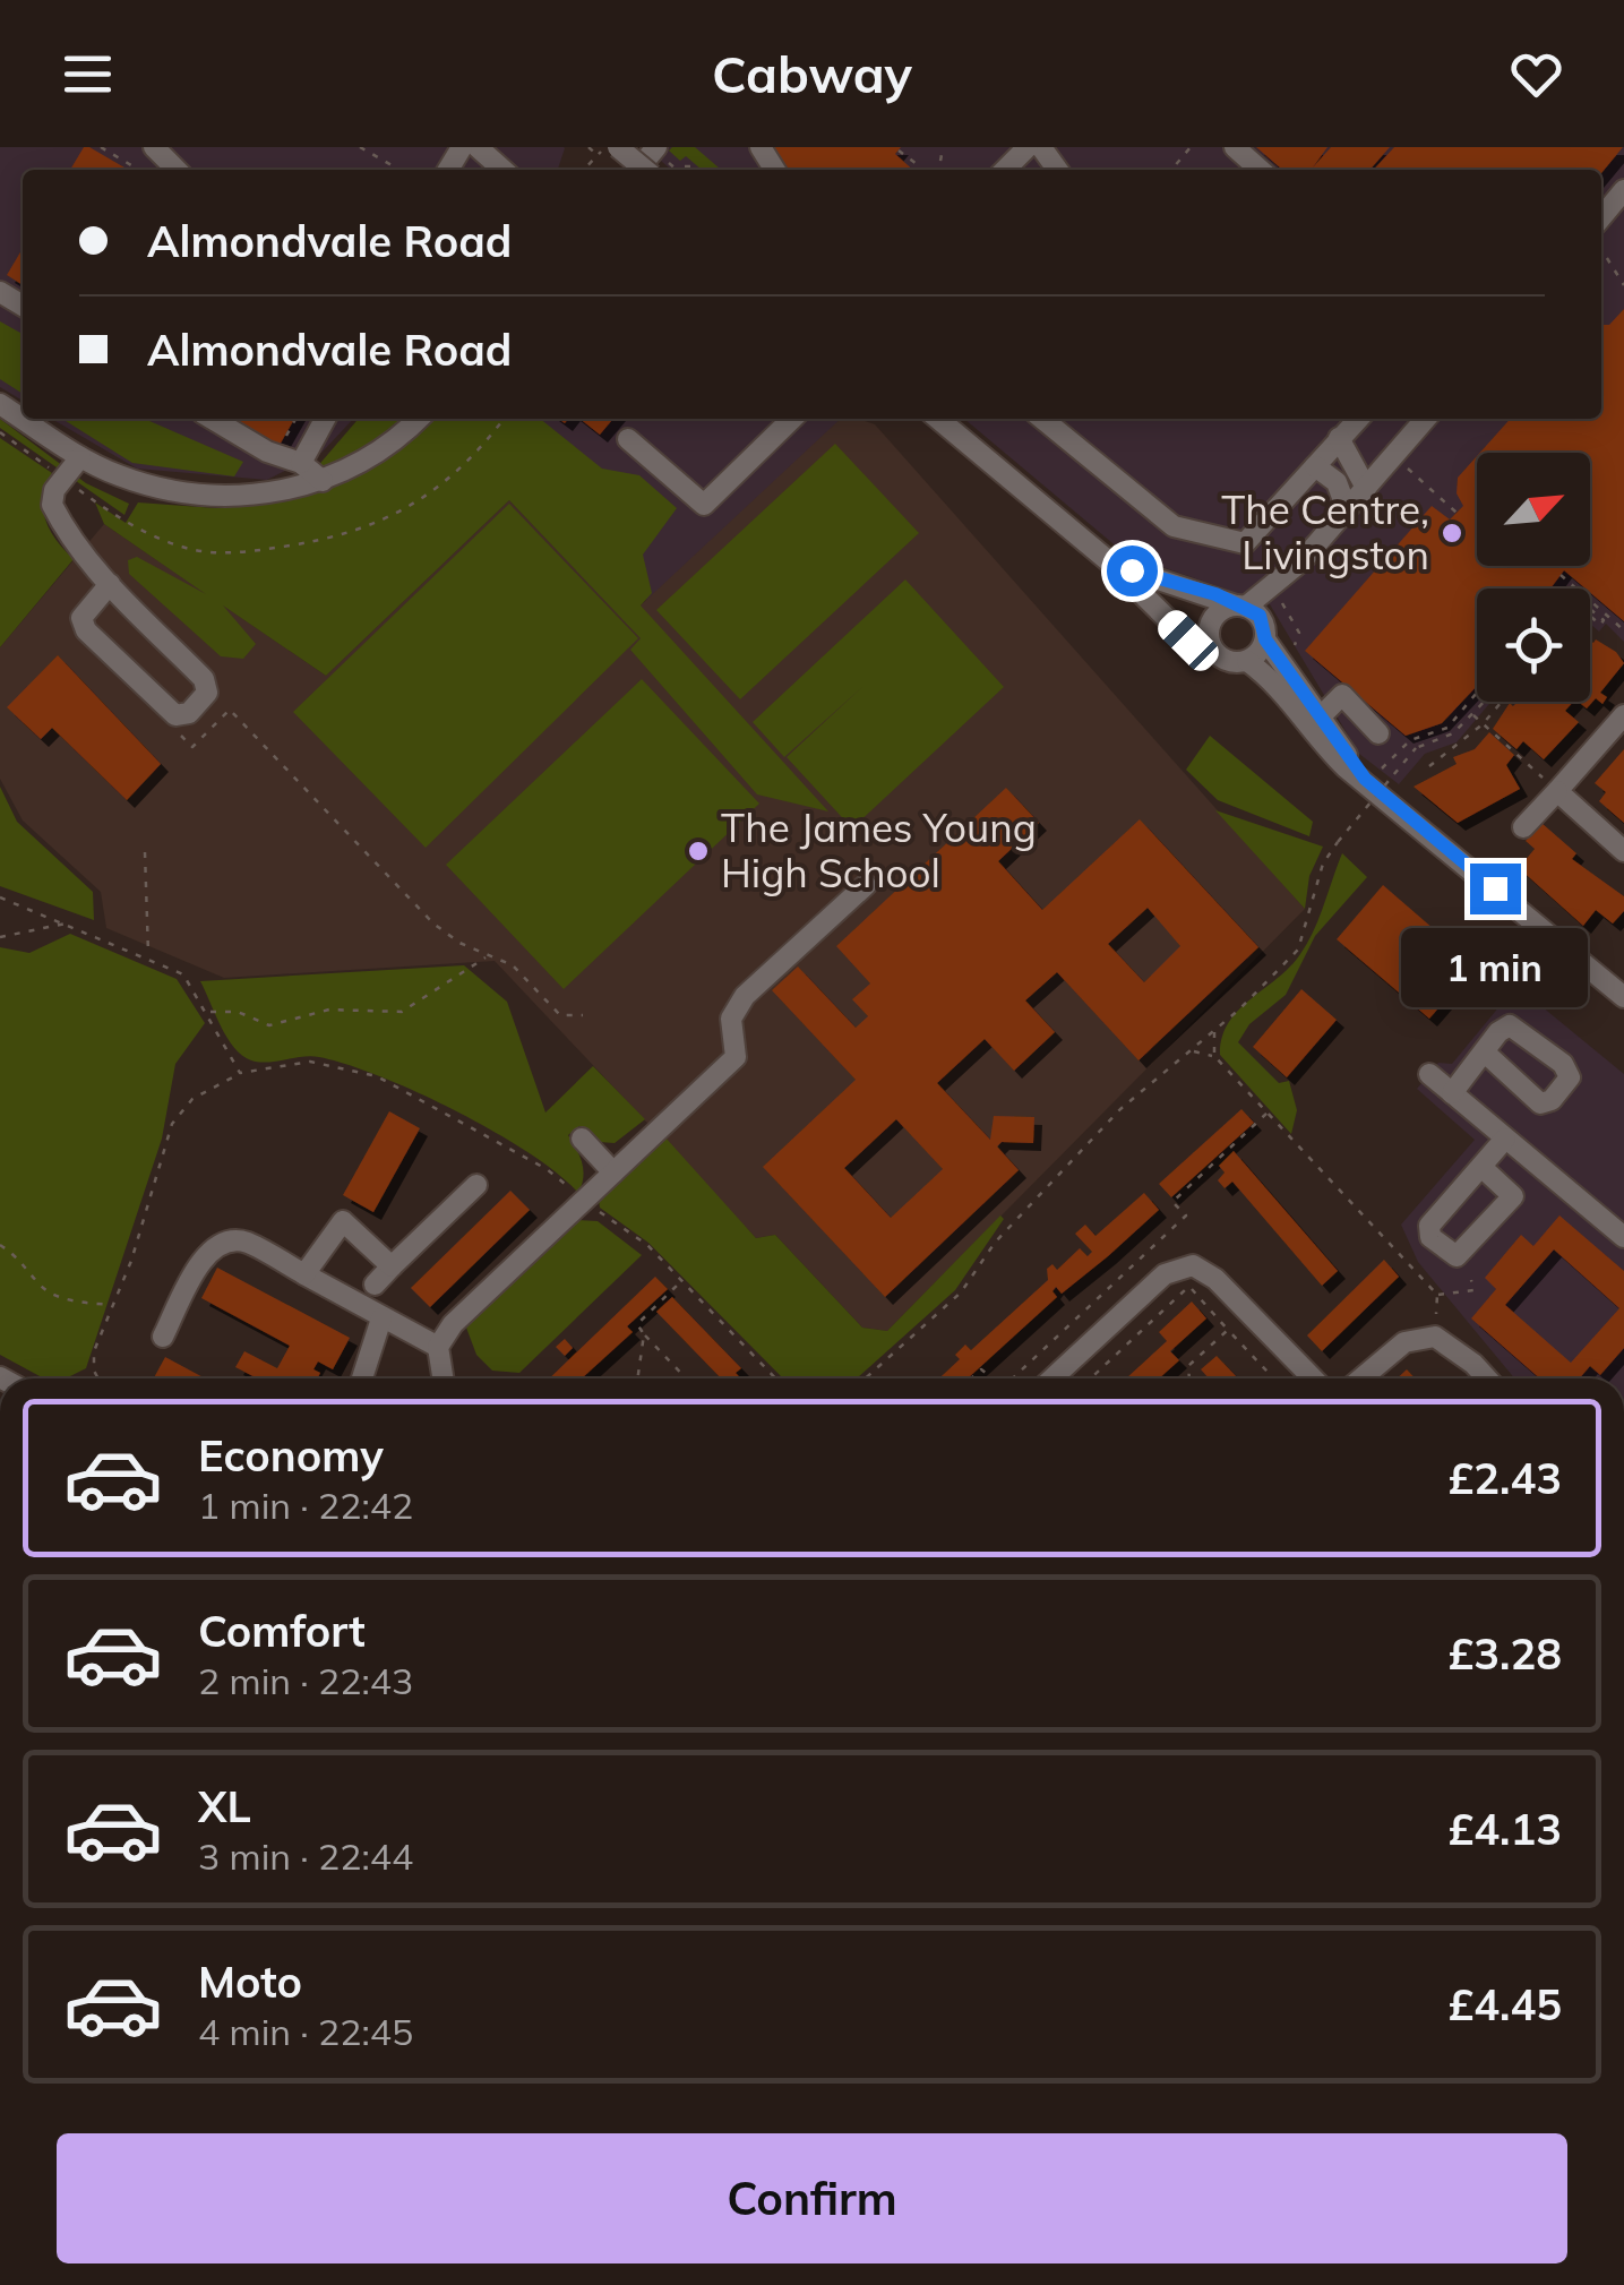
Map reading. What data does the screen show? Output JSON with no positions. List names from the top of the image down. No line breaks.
{"places":["The Centre, Livingston","The James Young High School"],"north":"top right","page":{"header":"Cabway","banner":["Almondvale Road","Almondvale Road"],"bubble":"1 min","list":[{"name":"Economy","note":"1 min · 22:42","value":"£2.43"},{"name":"Comfort","note":"2 min · 22:43","value":"£3.28"},{"name":"XL","note":"3 min · 22:44","value":"£4.13"},{"name":"Moto","note":"4 min · 22:45","value":"£4.45"}],"buttons":"Confirm"}}
